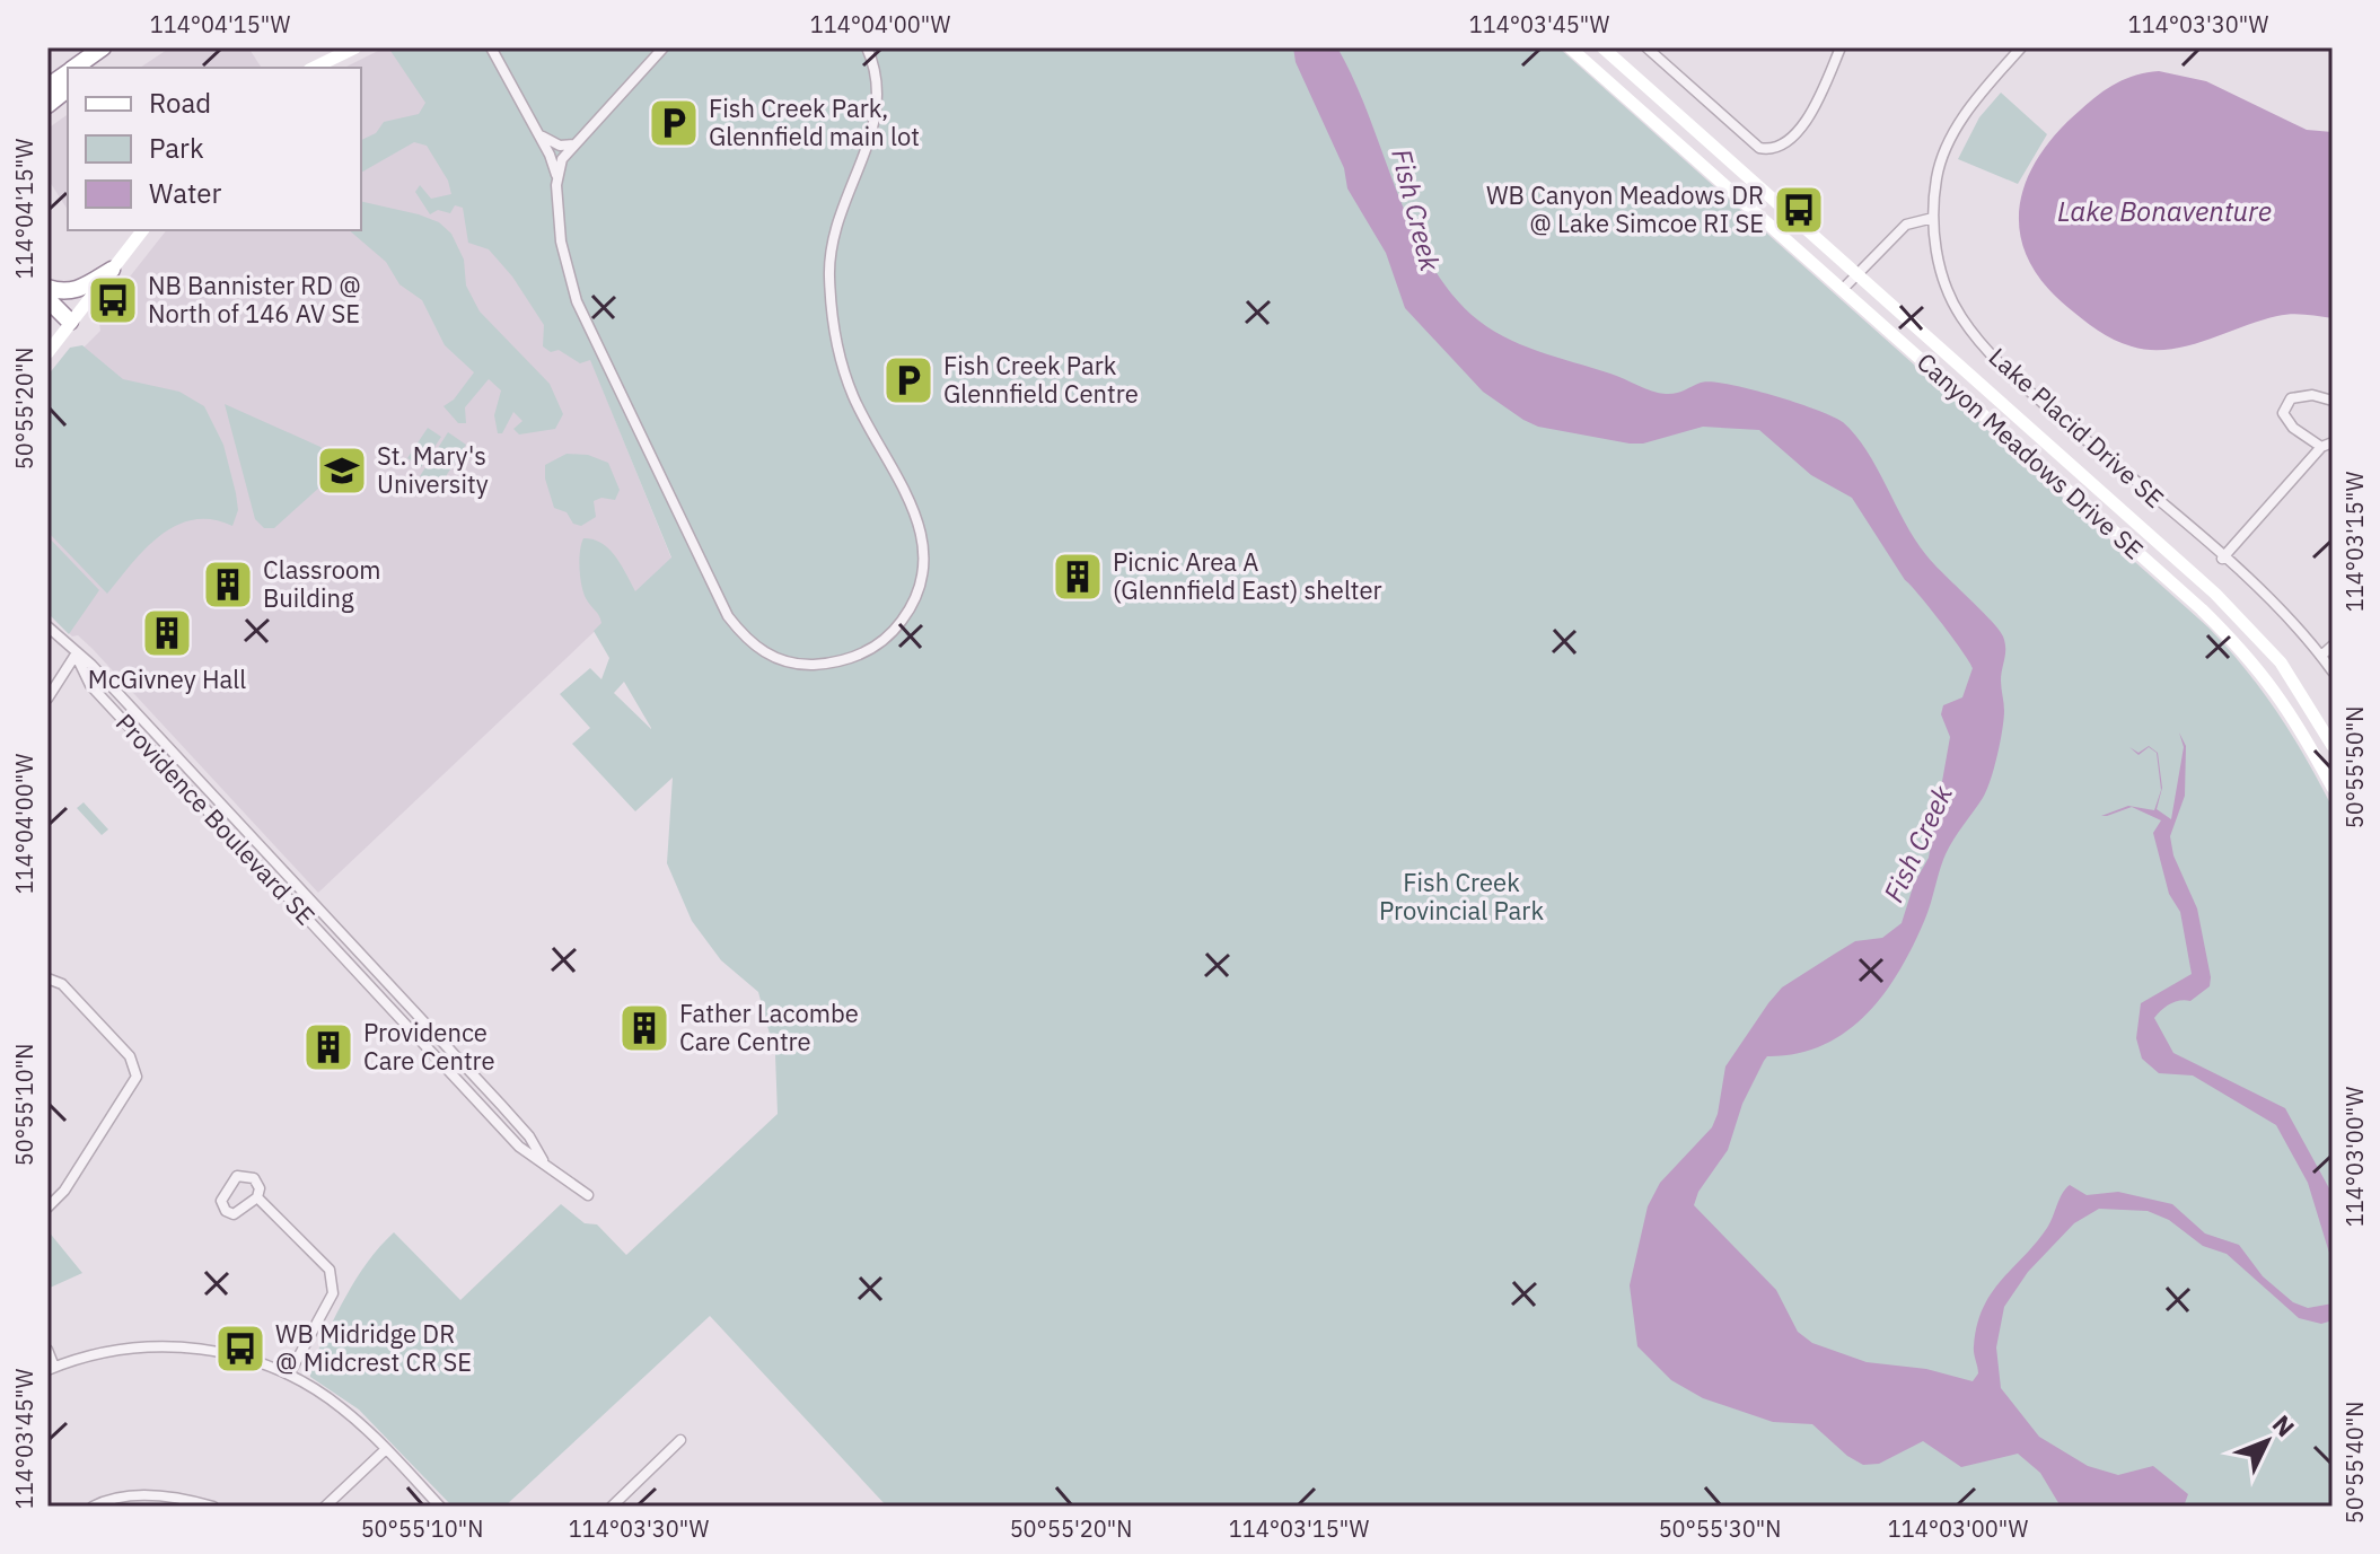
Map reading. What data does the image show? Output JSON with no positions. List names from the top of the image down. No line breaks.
{"streets":{"main road":["Canyon Meadows Drive SE"],"street":["Lake Placid Drive SE","Providence Boulevard SE"]},"water":["Fish Creek","Lake Bonaventure"],"parks":["Fish Creek Provincial Park"],"places":{"parking":["Fish Creek Park, Glennfield main lot","Fish Creek Park Glennfield Centre"],"bus stop":["WB Canyon Meadows DR @ Lake Simcoe RI SE","NB Bannister RD @ North of 146 AV SE","WB Midridge DR @ Midcrest CR SE"],"school or university":["St. Mary's University"],"building":["Picnic Area A (Glennfield East) shelter","Classroom Building","McGivney Hall","Father Lacombe Care Centre","Providence Care Centre"]},"legend":["Road","Park","Water"],"north":"top right","coordinates":["114°04'15\"W","114°04'00\"W","114°03'45\"W","114°03'30\"W","50°55'20\"N","114°03'15\"W","50°55'50\"N","50°55'10\"N","114°03'00\"W","50°55'40\"N","50°55'30\"N"]}
